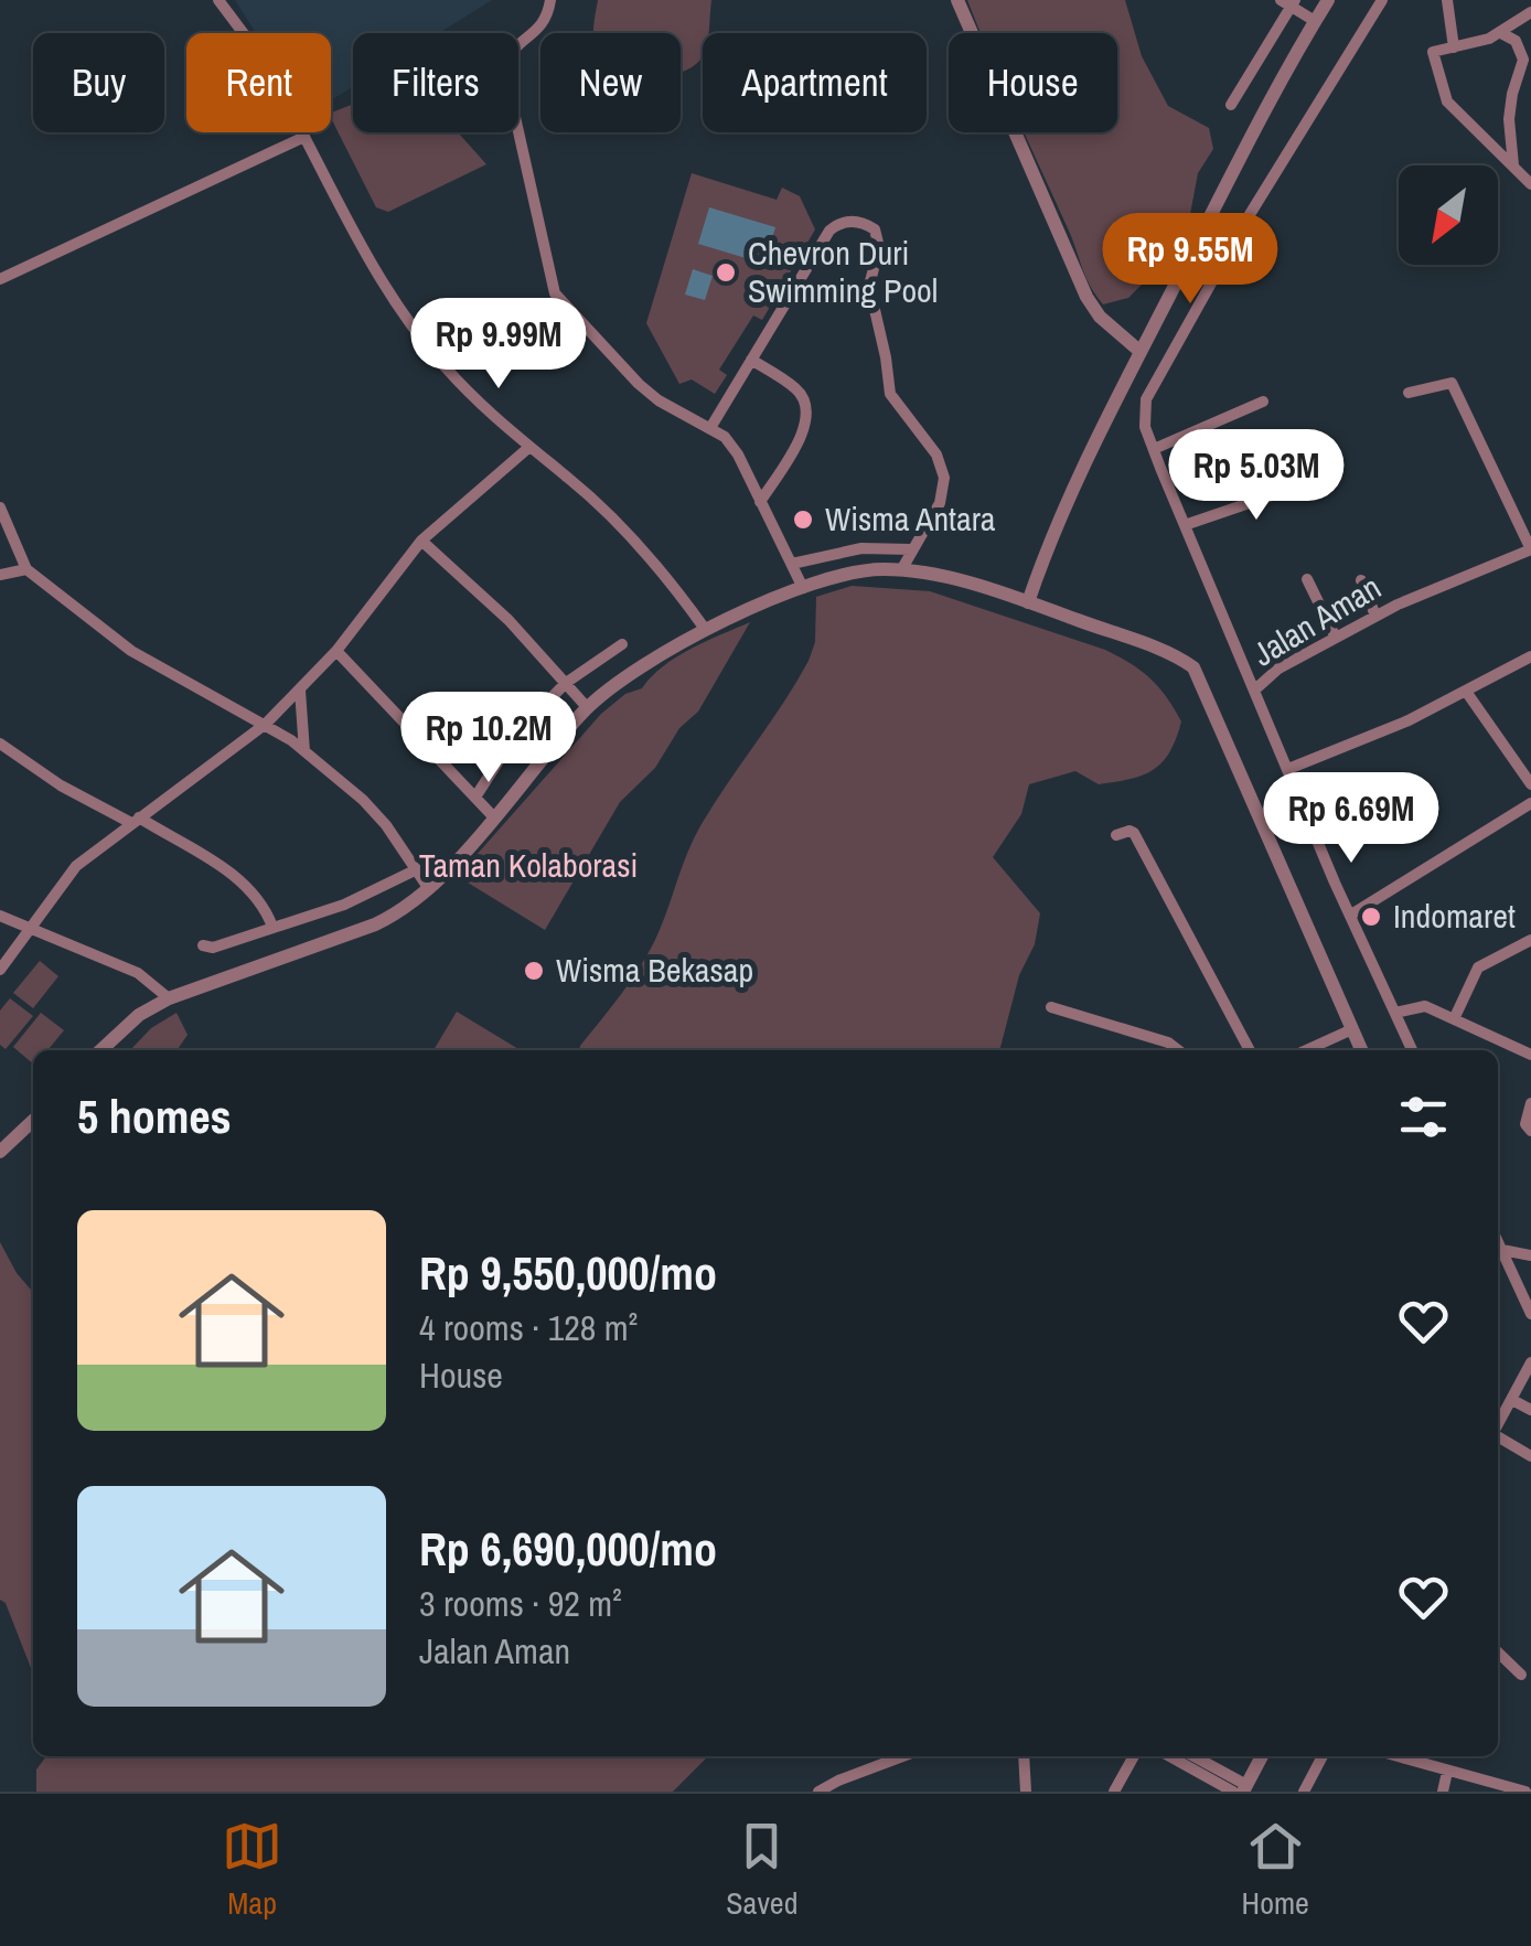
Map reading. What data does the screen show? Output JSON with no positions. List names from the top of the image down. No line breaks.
{"streets":{"street":["Jalan Aman"]},"parks":["Taman Kolaborasi"],"places":["Chevron Duri Swimming Pool","Wisma Antara","Indomaret","Wisma Bekasap"],"north":"bottom left","page":{"chip":["Buy","Rent","Filters","New","Apartment","House"],"price":["Rp 9.55M","Rp 9.99M","Rp 5.03M","Rp 10.2M","Rp 6.69M"],"heading":"5 homes","list":[{"name":"Rp 9,550,000/mo","note":"4 rooms · 128 m² · House"},{"name":"Rp 6,690,000/mo","note":"3 rooms · 92 m² · Jalan Aman"}],"tabs":["Map","Saved","Home"]}}
